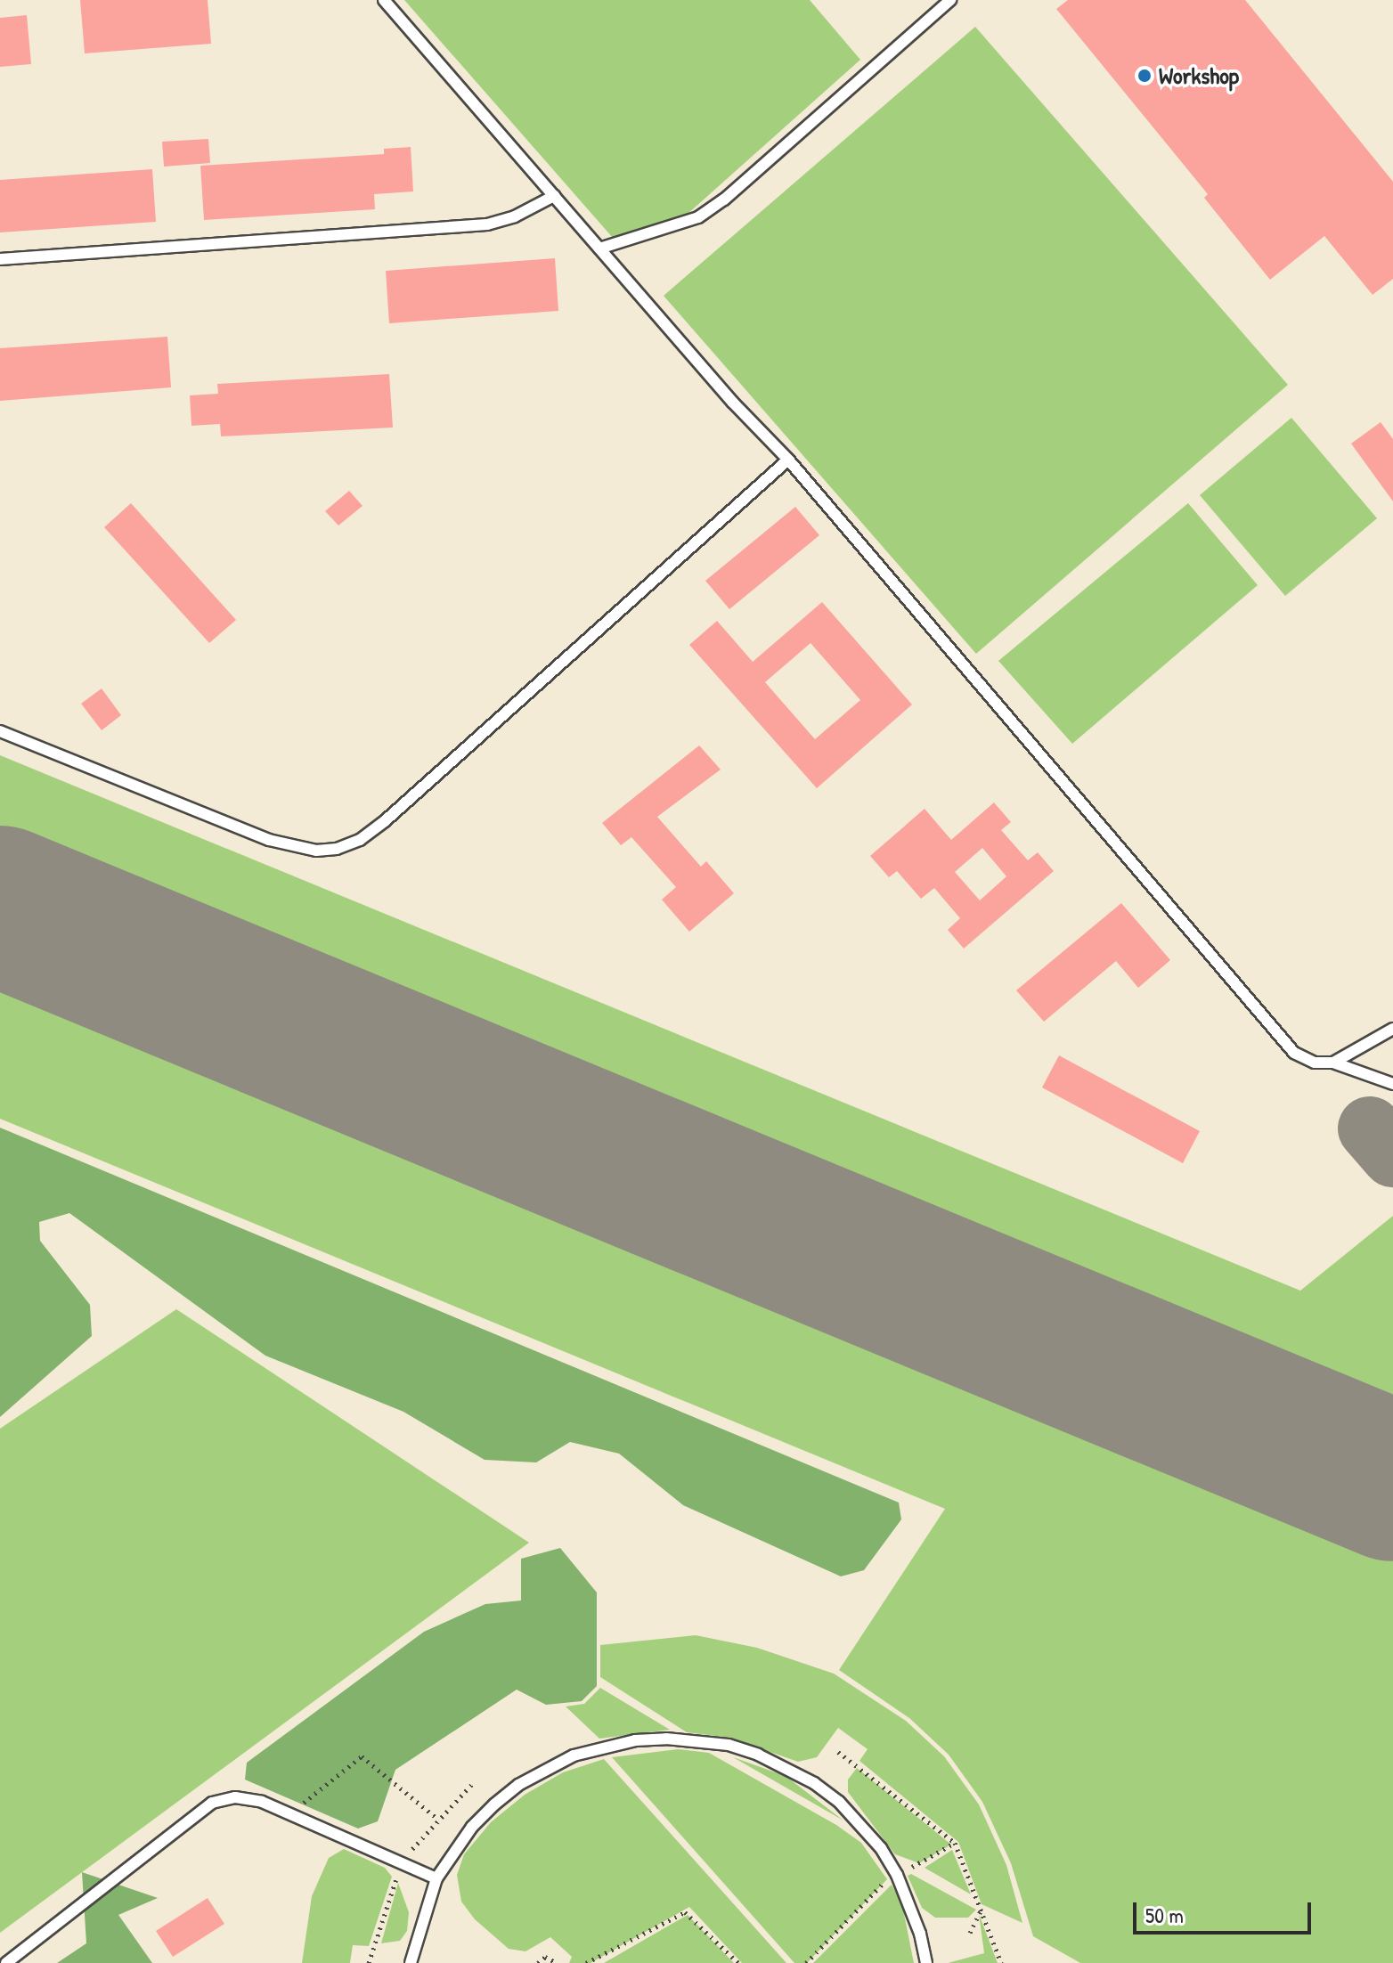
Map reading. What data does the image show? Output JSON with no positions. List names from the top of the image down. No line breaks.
{"places":["Workshop"],"scale_bar":"50 m"}
